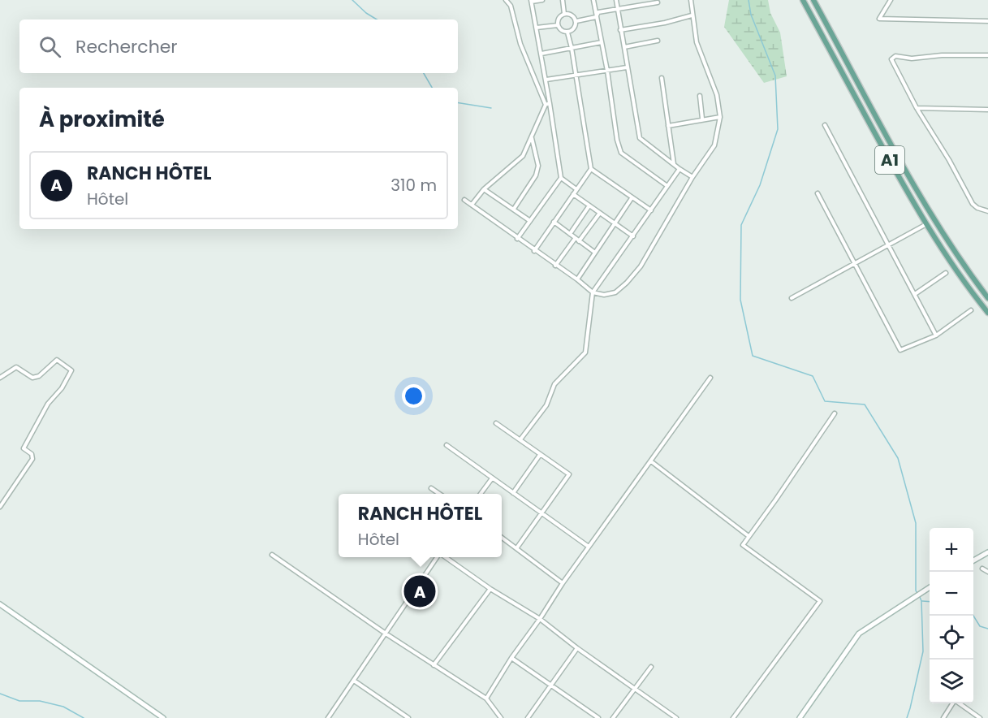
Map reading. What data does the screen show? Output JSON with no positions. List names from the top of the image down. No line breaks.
{"streets":{"main road":["A1"]},"page":{"search":"Rechercher","heading":"À proximité","list":[{"mark":"A","name":"RANCH HÔTEL","note":"Hôtel","value":"310 m"}],"popup":["RANCH HÔTEL","Hôtel"],"map_buttons":["+","−"],"pins":"A"}}
